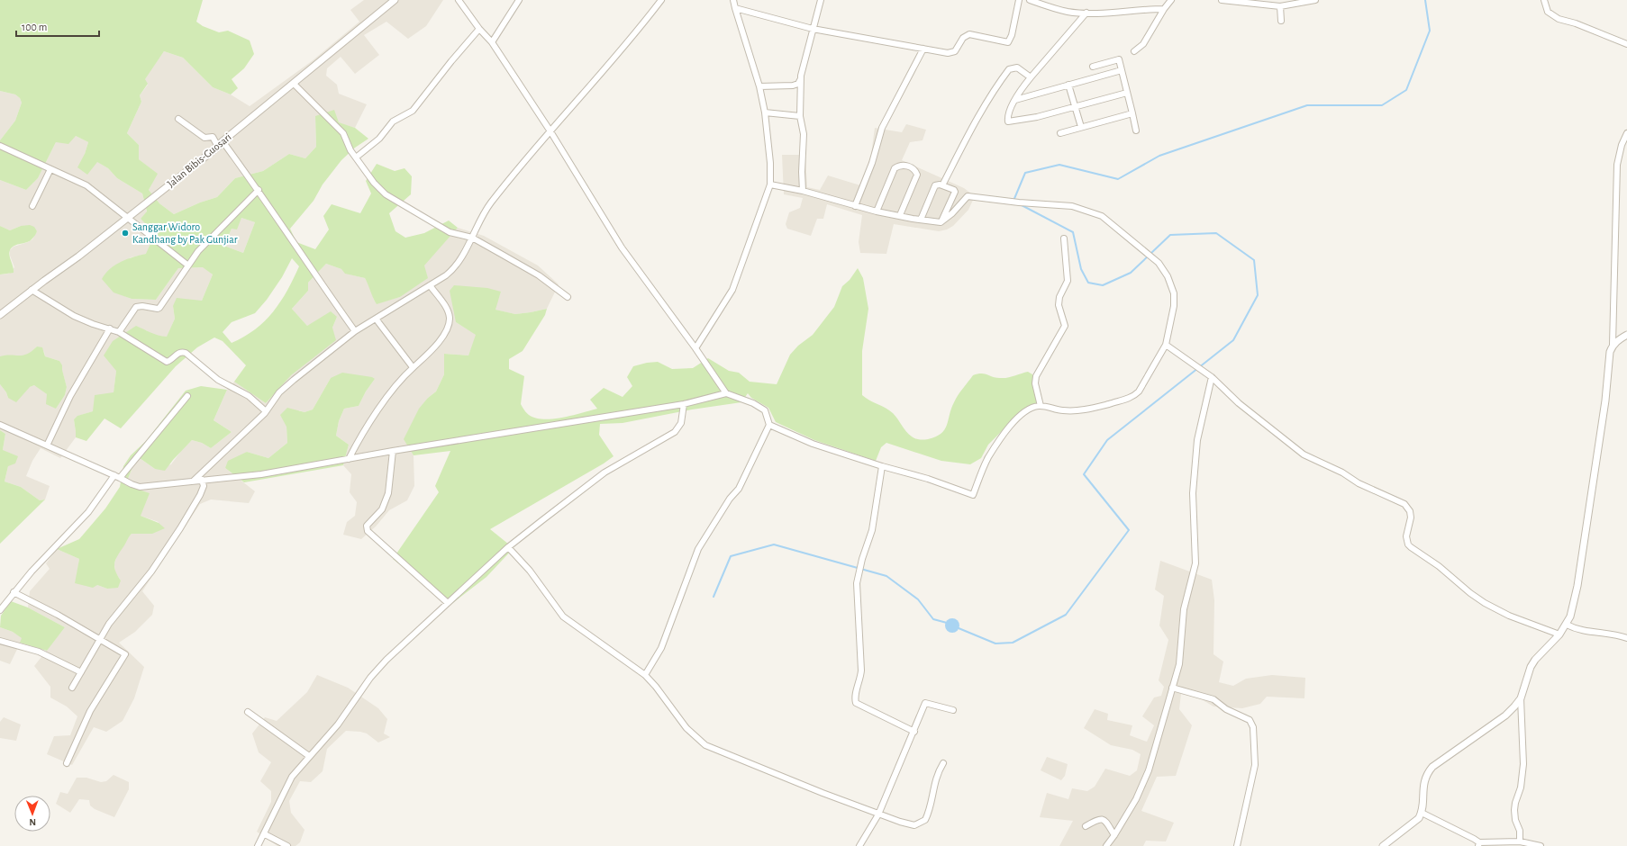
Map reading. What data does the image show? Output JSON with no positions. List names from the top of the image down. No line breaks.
{"streets":{"street":["Jalan Bibis-Guosari"]},"places":["Sanggar Widoro Kandhang by Pak Gunjiar"],"scale_bar":"100 m","north":"bottom"}
